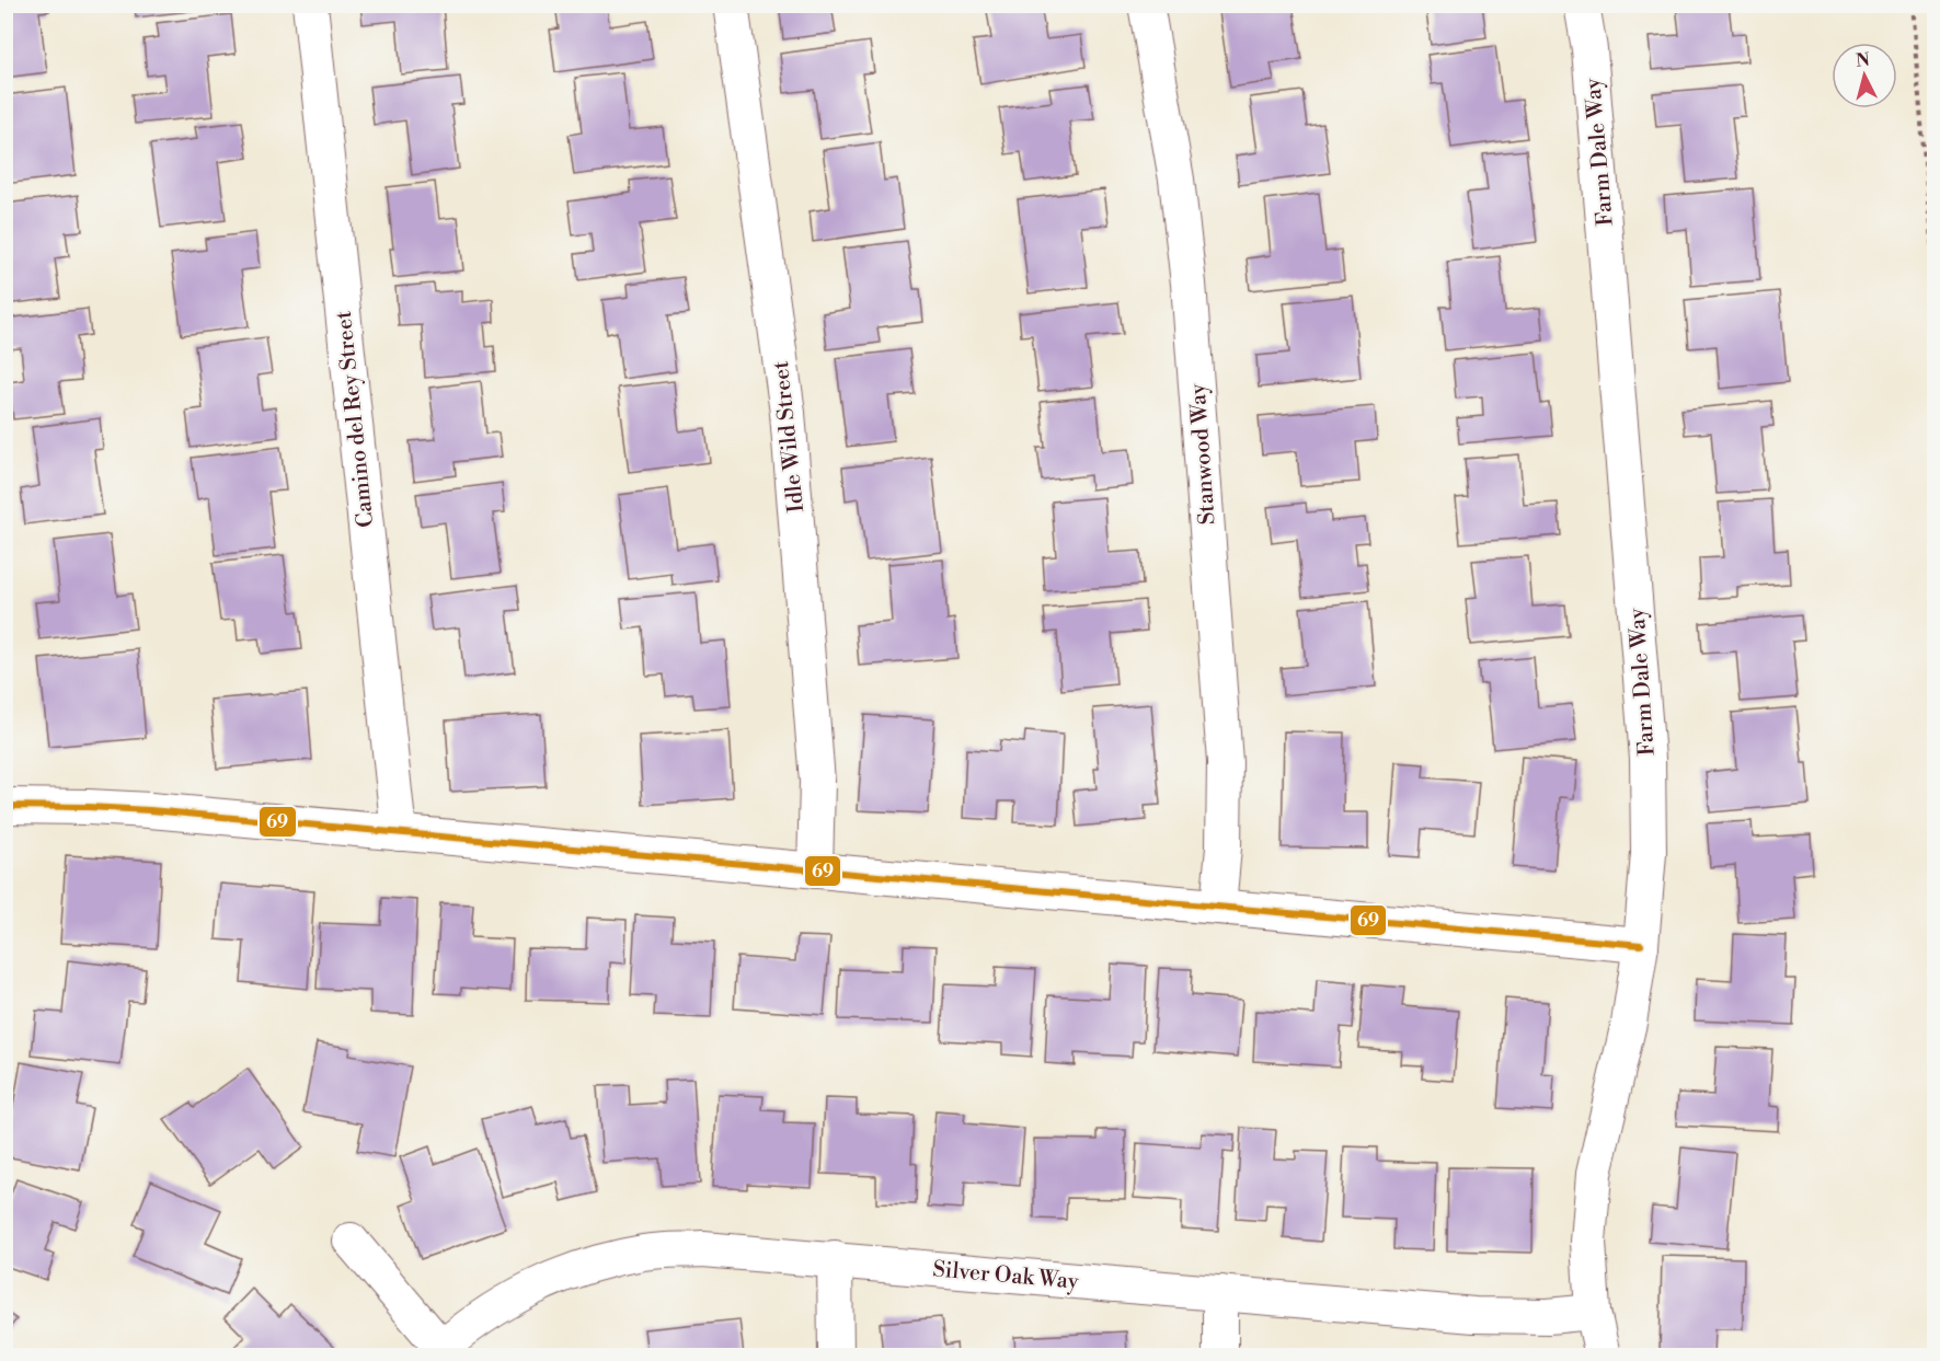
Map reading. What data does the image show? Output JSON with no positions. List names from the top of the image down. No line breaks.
{"streets":{"street":["Farm Dale Way","Camino del Rey Street","Idle Wild Street","Stanwood Way","Silver Oak Way"]},"crossings":[["Farm Dale Way","Silver Oak Way"]],"lines":["transit line 69"],"north":"top"}
